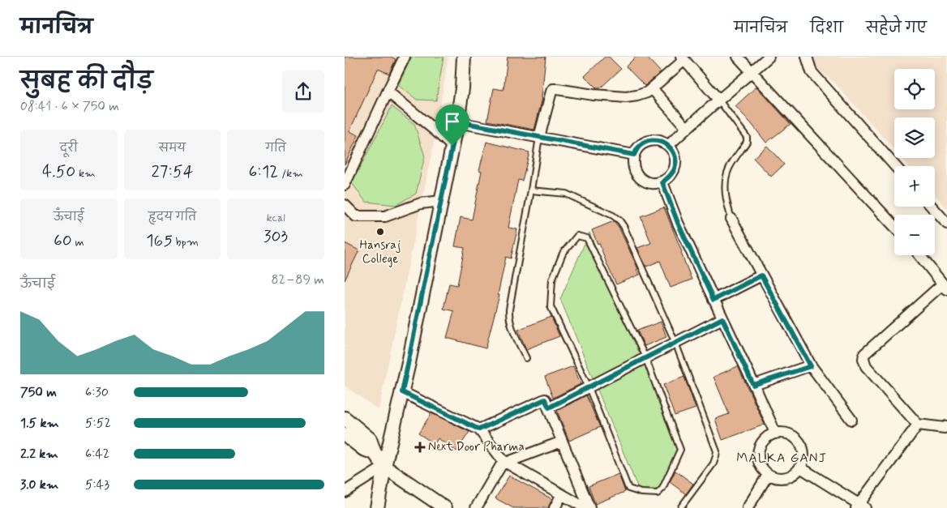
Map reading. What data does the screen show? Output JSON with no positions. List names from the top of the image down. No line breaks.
{"districts":["MALKA GANJ"],"places":{"other":["Hansraj College"],"health":["Next Door Pharma"]},"page":{"header":"मानचित्र","nav":["मानचित्र","दिशा","सहेजे गए"],"heading":["सुबह की दौड़","08:41 · 6 × 750 m"],"map_buttons":["+","−"],"stats":[["दूरी","4.50 km"],["समय","27:54"],["गति","6:12 /km"],["ऊँचाई","60 m"],["हृदय गति","165 bpm"],["kcal","303"]],"chart":["ऊँचाई","82–89 m"],"list":[{"name":"750 m","note":"6:30"},{"name":"1.5 km","note":"5:52"},{"name":"2.2 km","note":"6:42"},{"name":"3.0 km","note":"5:43"}]}}
